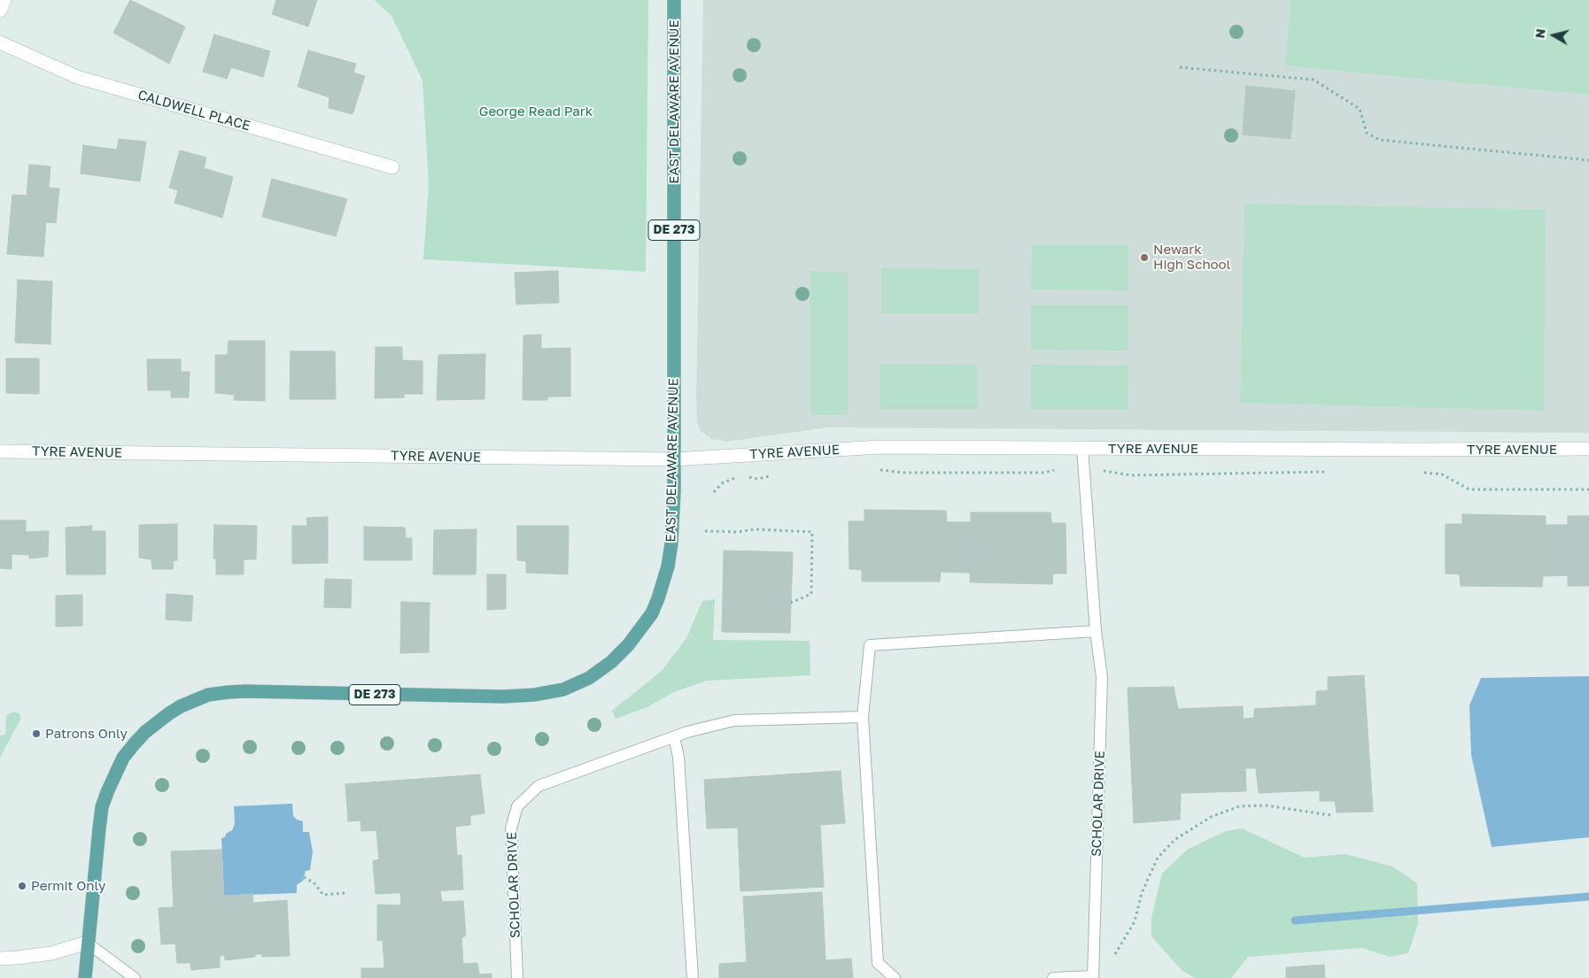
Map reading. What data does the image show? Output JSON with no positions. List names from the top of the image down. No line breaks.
{"streets":{"main road":["EAST DELAWARE AVENUE","DE 273"],"street":["CALDWELL PLACE","TYRE AVENUE"],"lane":["SCHOLAR DRIVE"]},"crossings":[["EAST DELAWARE AVENUE","TYRE AVENUE"],["TYRE AVENUE","SCHOLAR DRIVE"]],"parks":["George Read Park"],"places":["Newark High School","Patrons Only","Permit Only"],"north":"left"}
